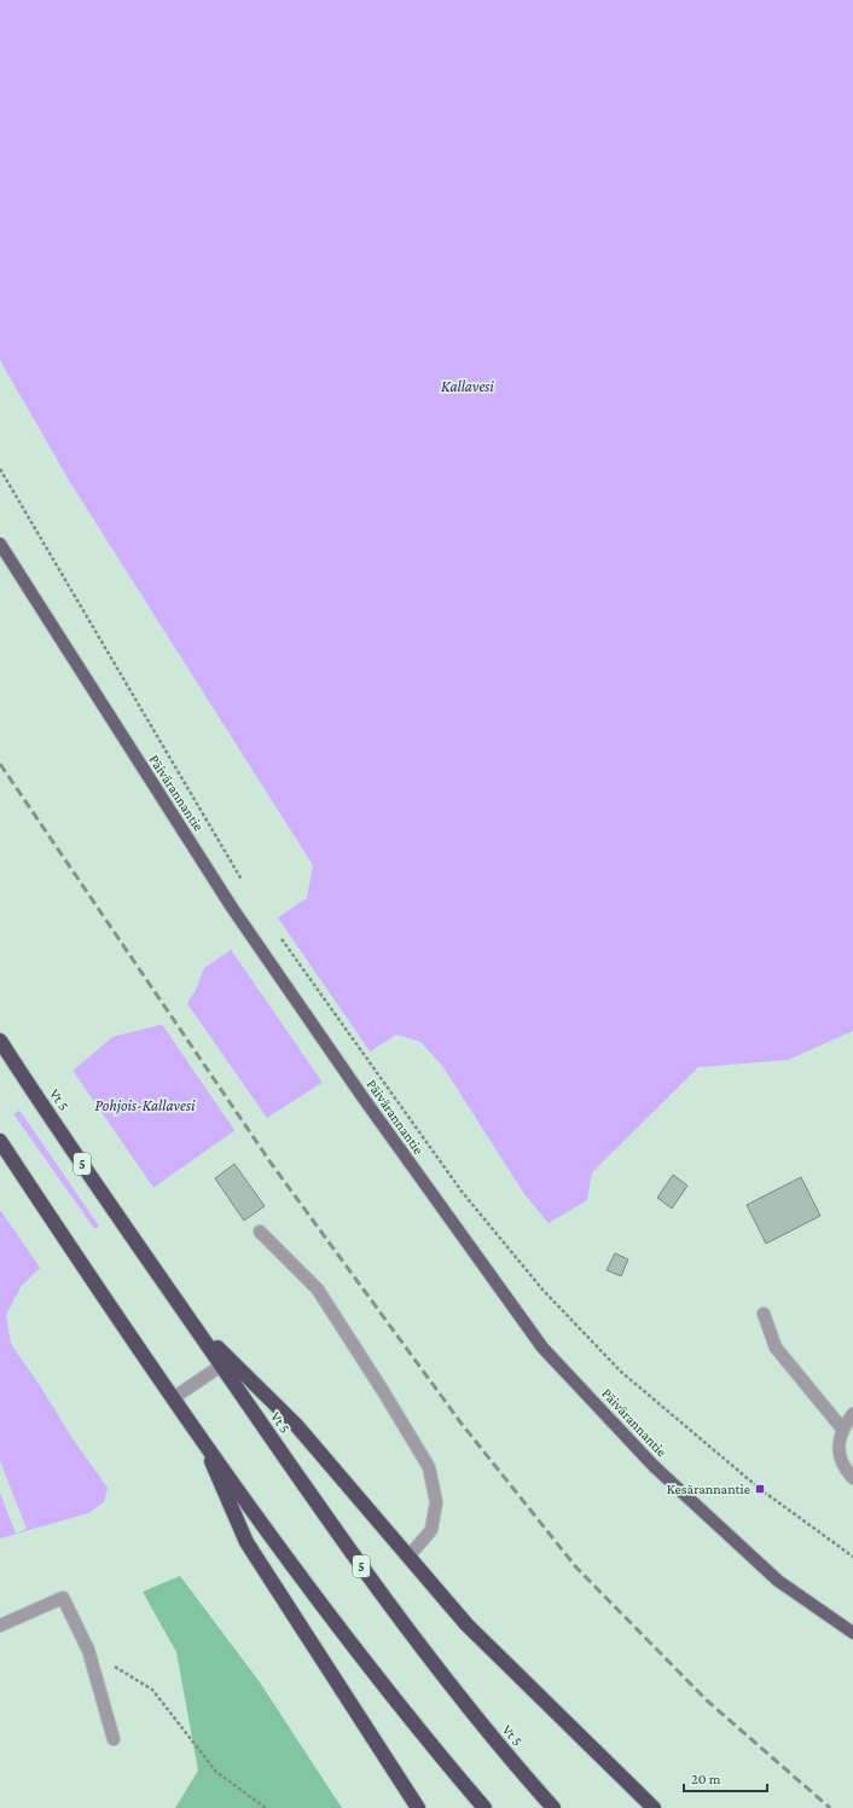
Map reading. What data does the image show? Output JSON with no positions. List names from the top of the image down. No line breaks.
{"streets":{"highway":["Vt 5","5"],"main road":["Päivärannantie"]},"water":["Kallavesi","Pohjois-Kallavesi"],"places":{"transit":["Kesärannantie"]},"scale_bar":"20 m"}
